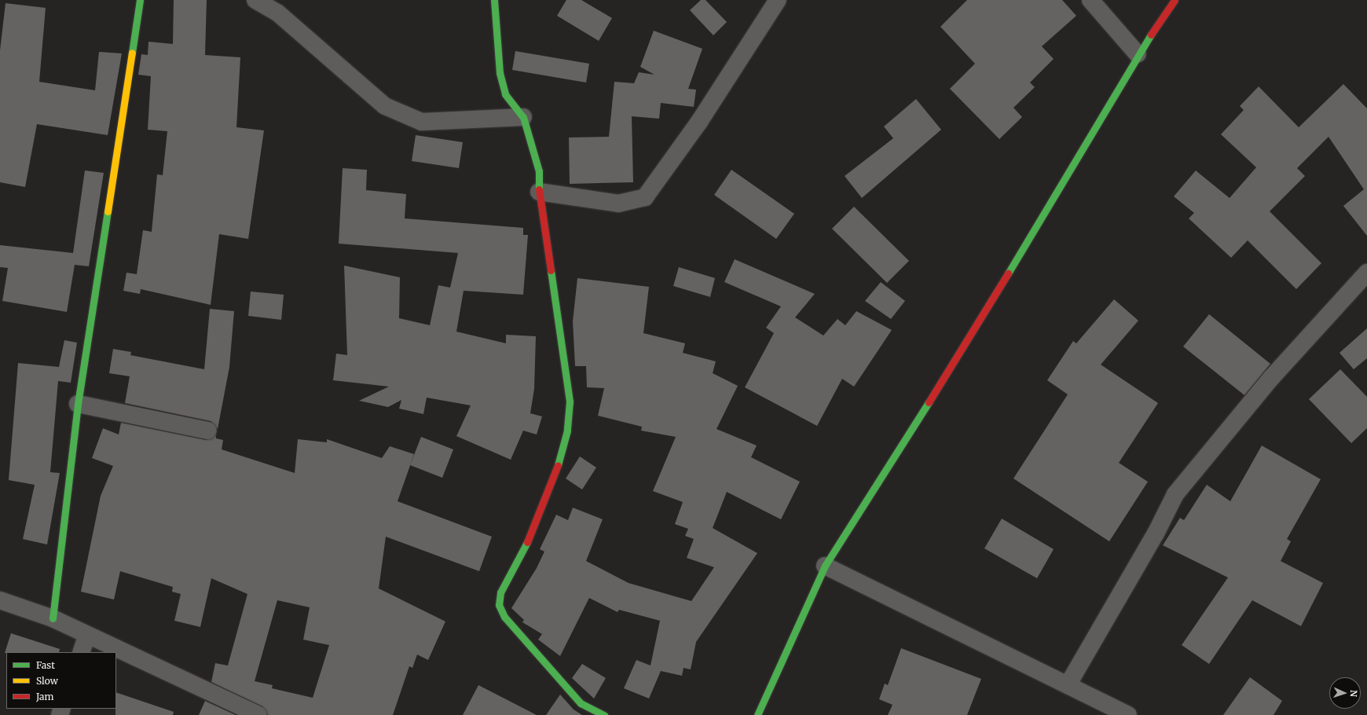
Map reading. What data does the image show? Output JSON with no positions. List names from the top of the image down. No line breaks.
{"legend":["Fast","Slow","Jam"],"north":"right"}
